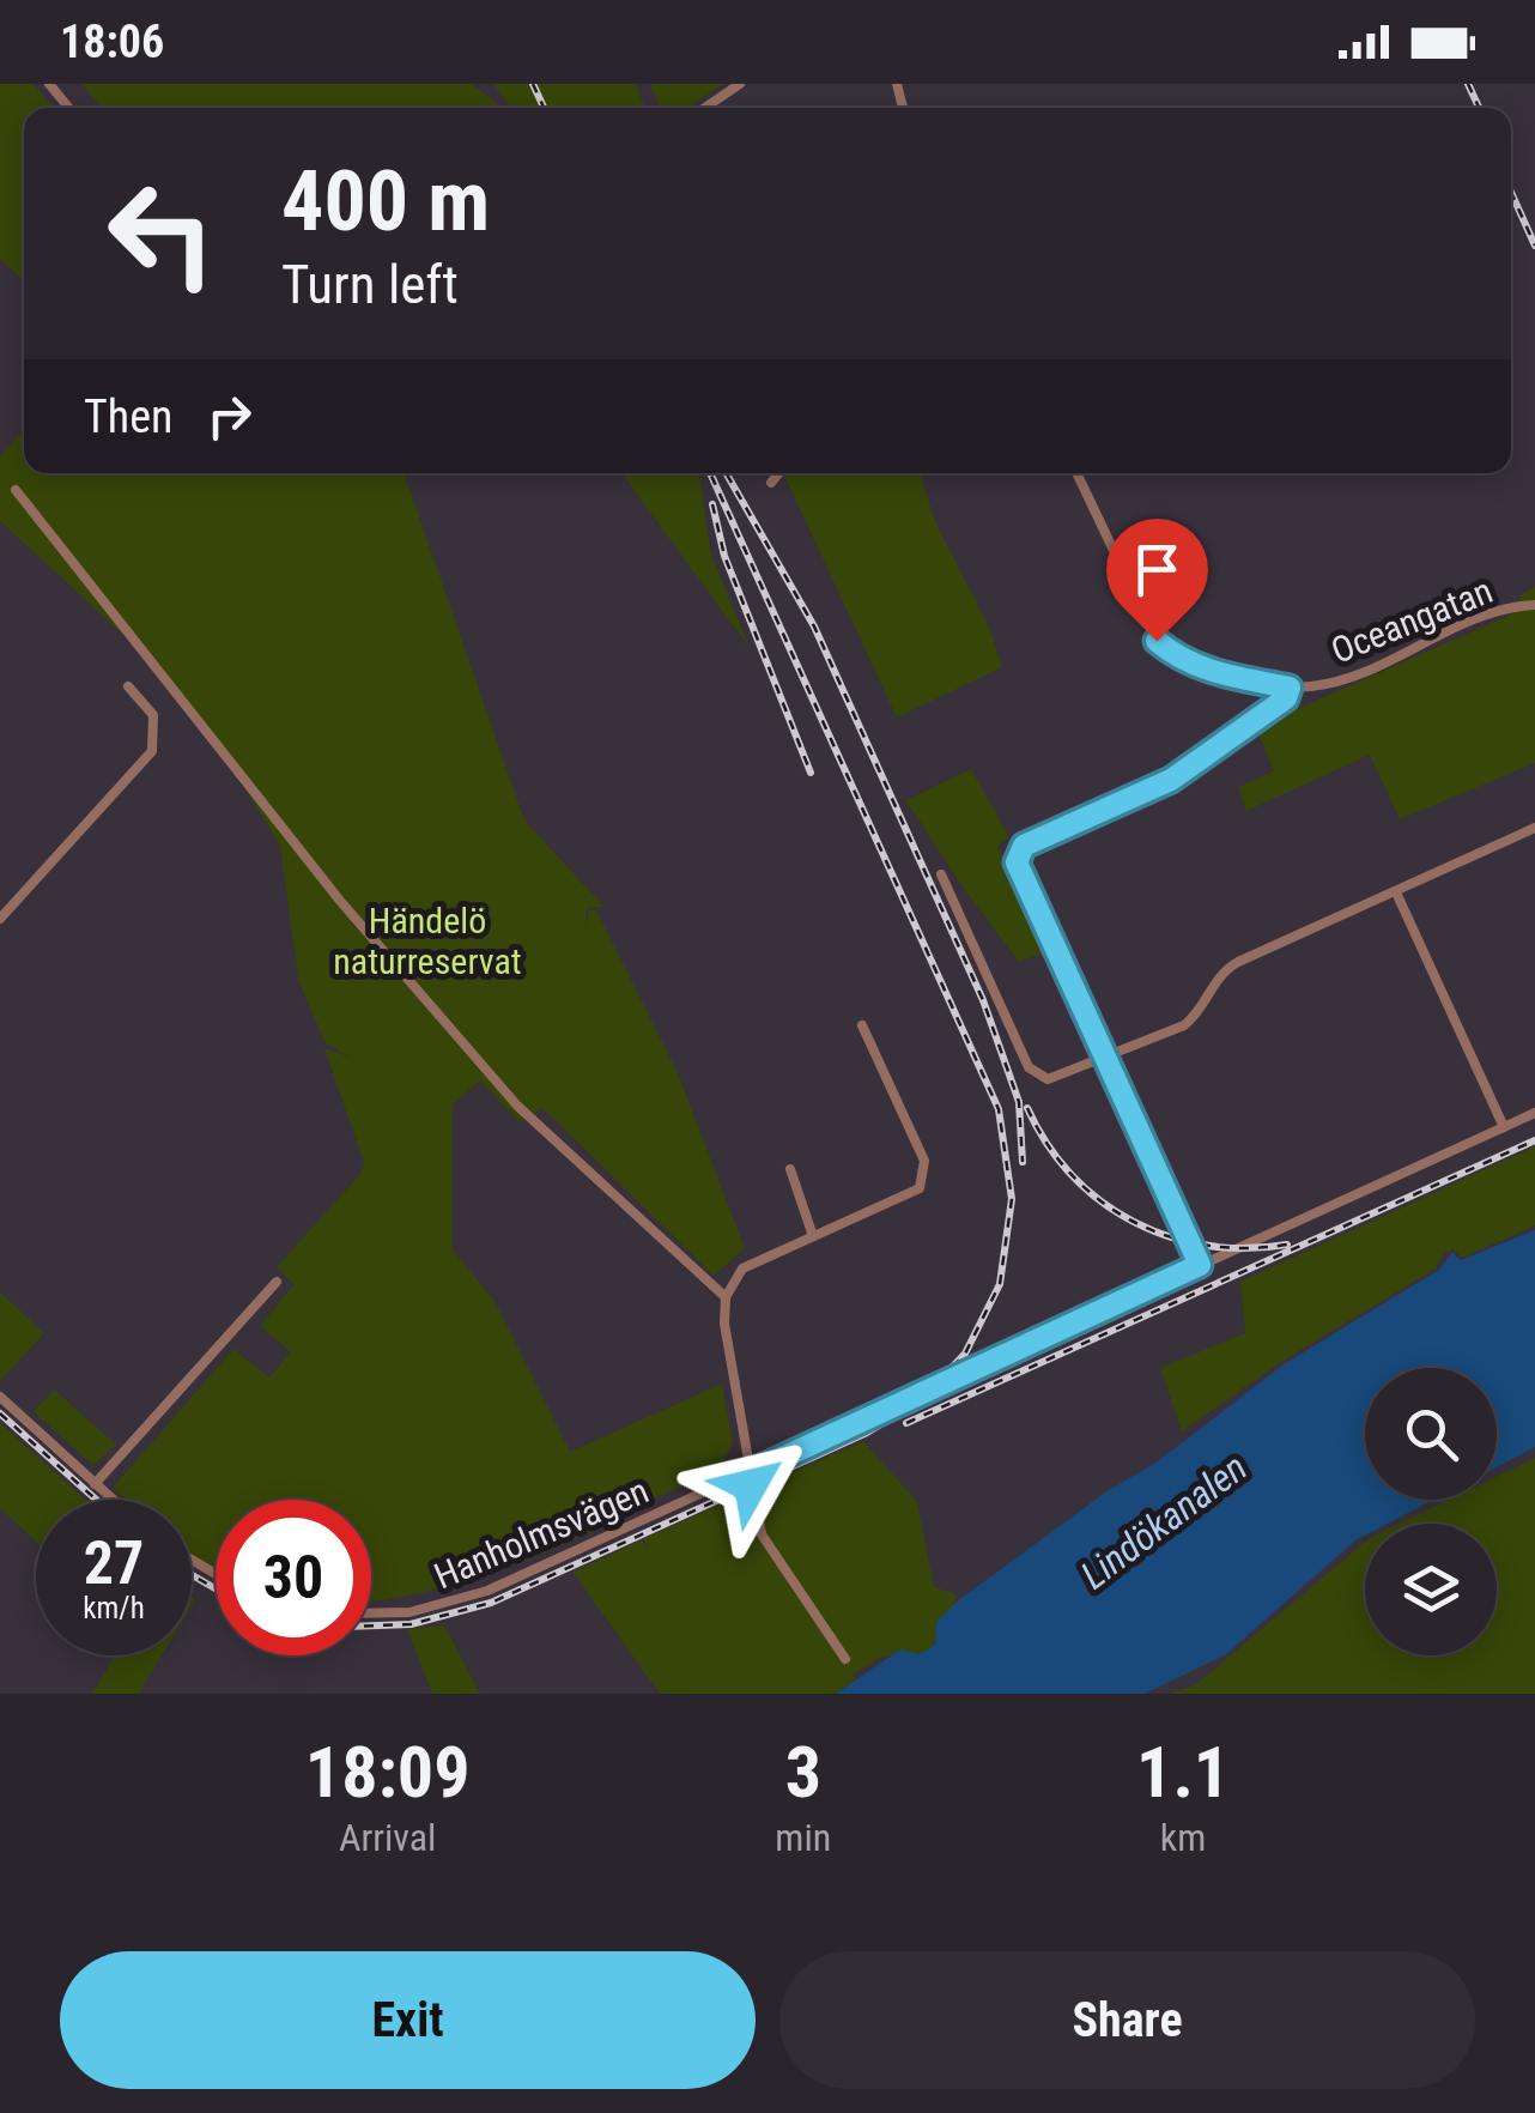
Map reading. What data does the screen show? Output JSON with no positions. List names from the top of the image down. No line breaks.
{"streets":{"street":["Oceangatan","Hanholmsvägen"]},"water":["Lindökanalen"],"parks":["Händelö naturreservat"],"page":{"status":"18:06","turn":["400 m","Turn left"],"then":"Then","speed":"27 km/h","limit":"30","eta":["18:09","Arrival","3","min","1.1","km"],"buttons":["Exit","Share"]}}
